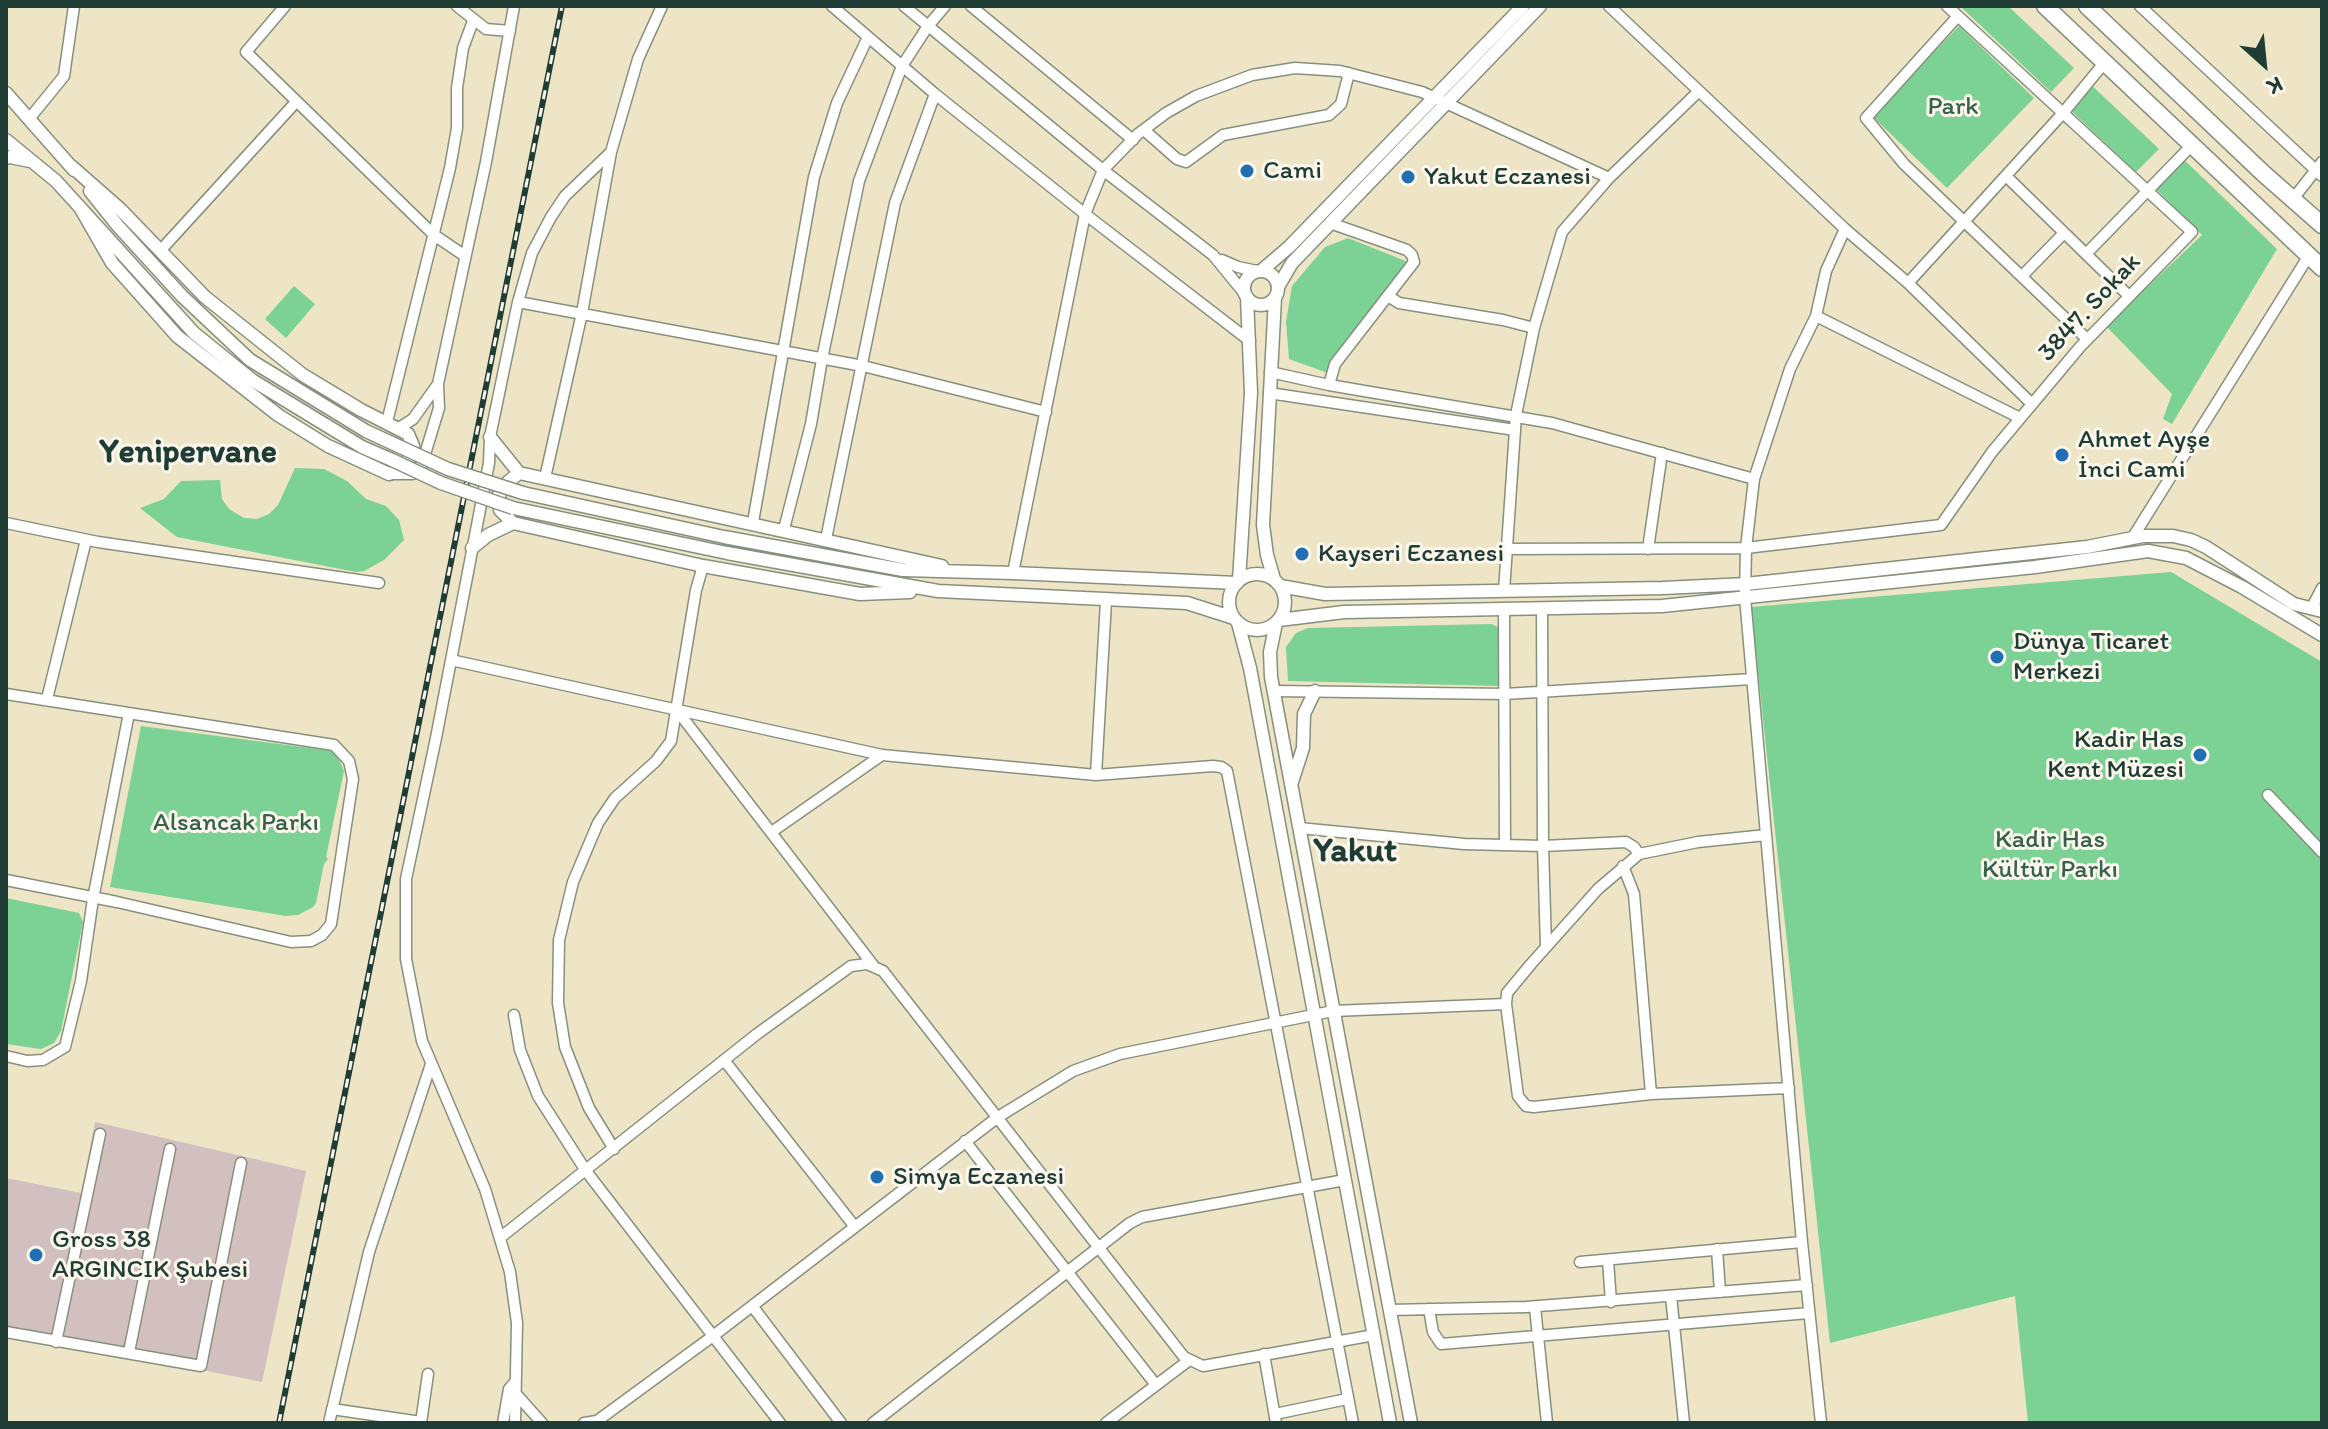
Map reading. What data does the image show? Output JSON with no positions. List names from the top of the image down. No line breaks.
{"streets":{"street":["3847. Sokak"]},"districts":["Yenipervane","Yakut"],"parks":["Park","Alsancak Parkı","Kadir Has Kültür Parkı"],"places":["Cami","Yakut Eczanesi","Ahmet Ayşe İnci Cami","Kayseri Eczanesi","Dünya Ticaret Merkezi","Kadir Has Kent Müzesi","Simya Eczanesi","Gross 38 ARGINCIK Şubesi"],"north":"bottom right"}
